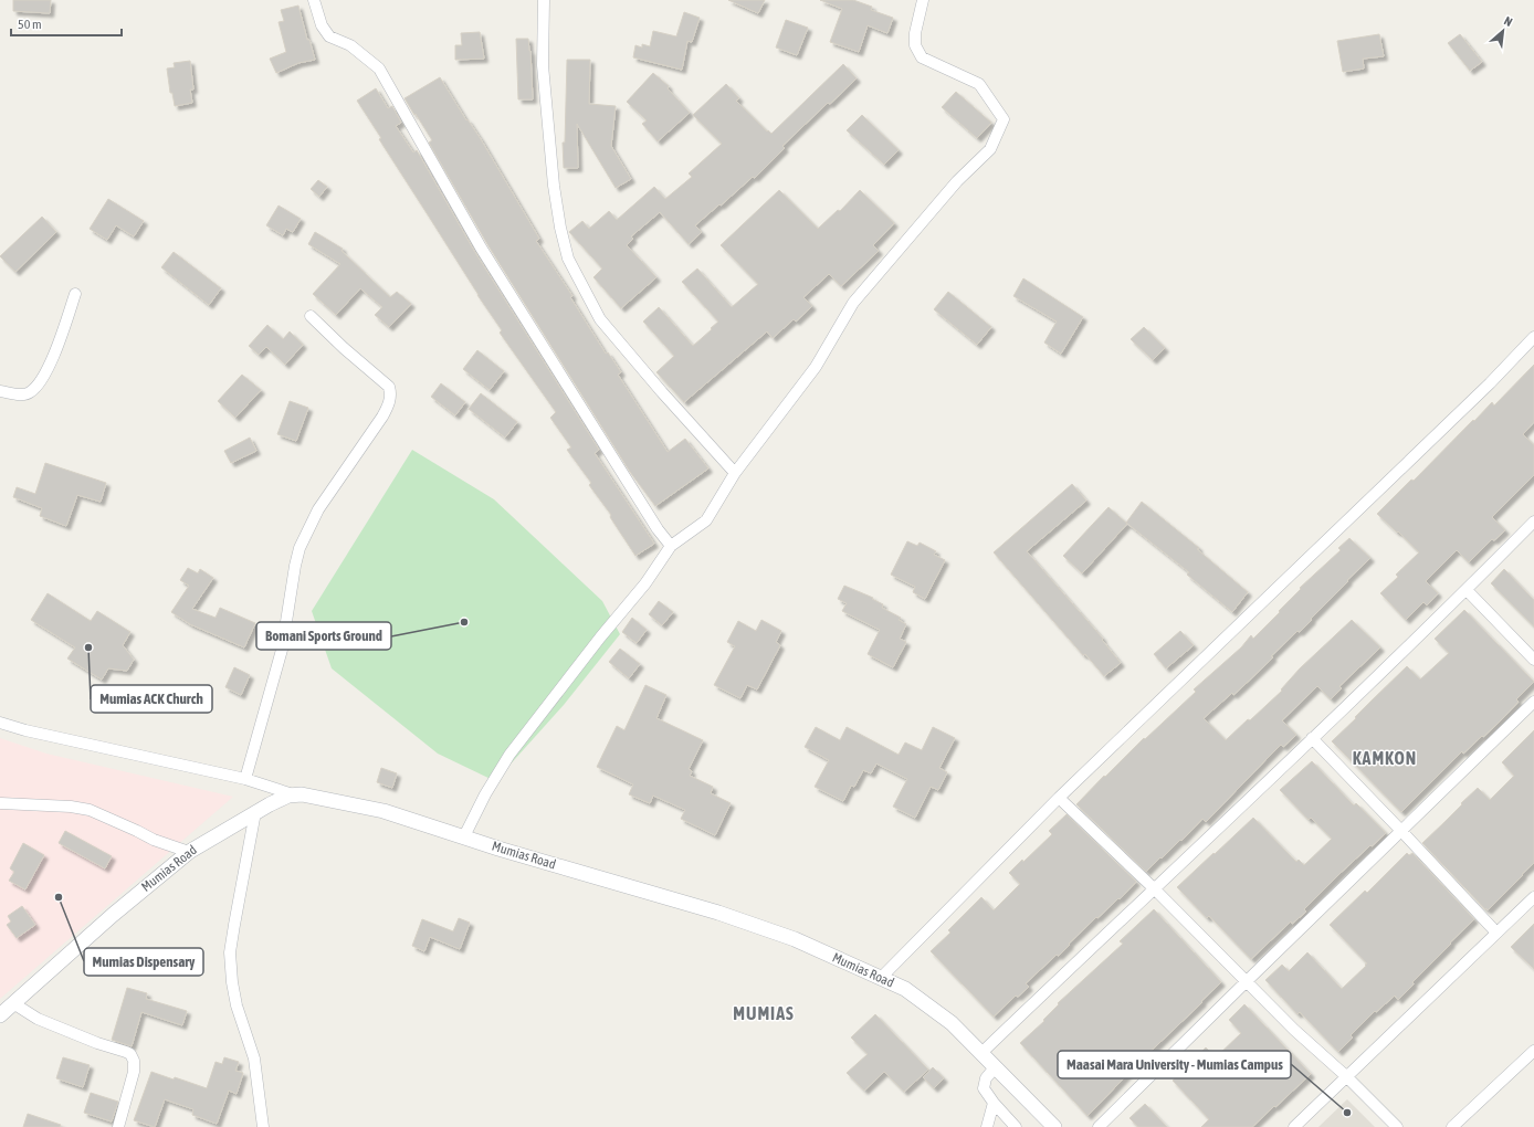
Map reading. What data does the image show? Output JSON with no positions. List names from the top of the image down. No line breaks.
{"streets":{"street":["Mumias Road"]},"districts":["KAMKON","MUMIAS"],"places":["Bomani Sports Ground","Mumias ACK Church","Mumias Dispensary","Maasai Mara University - Mumias Campus"],"scale_bar":"50 m","north":"top right"}
